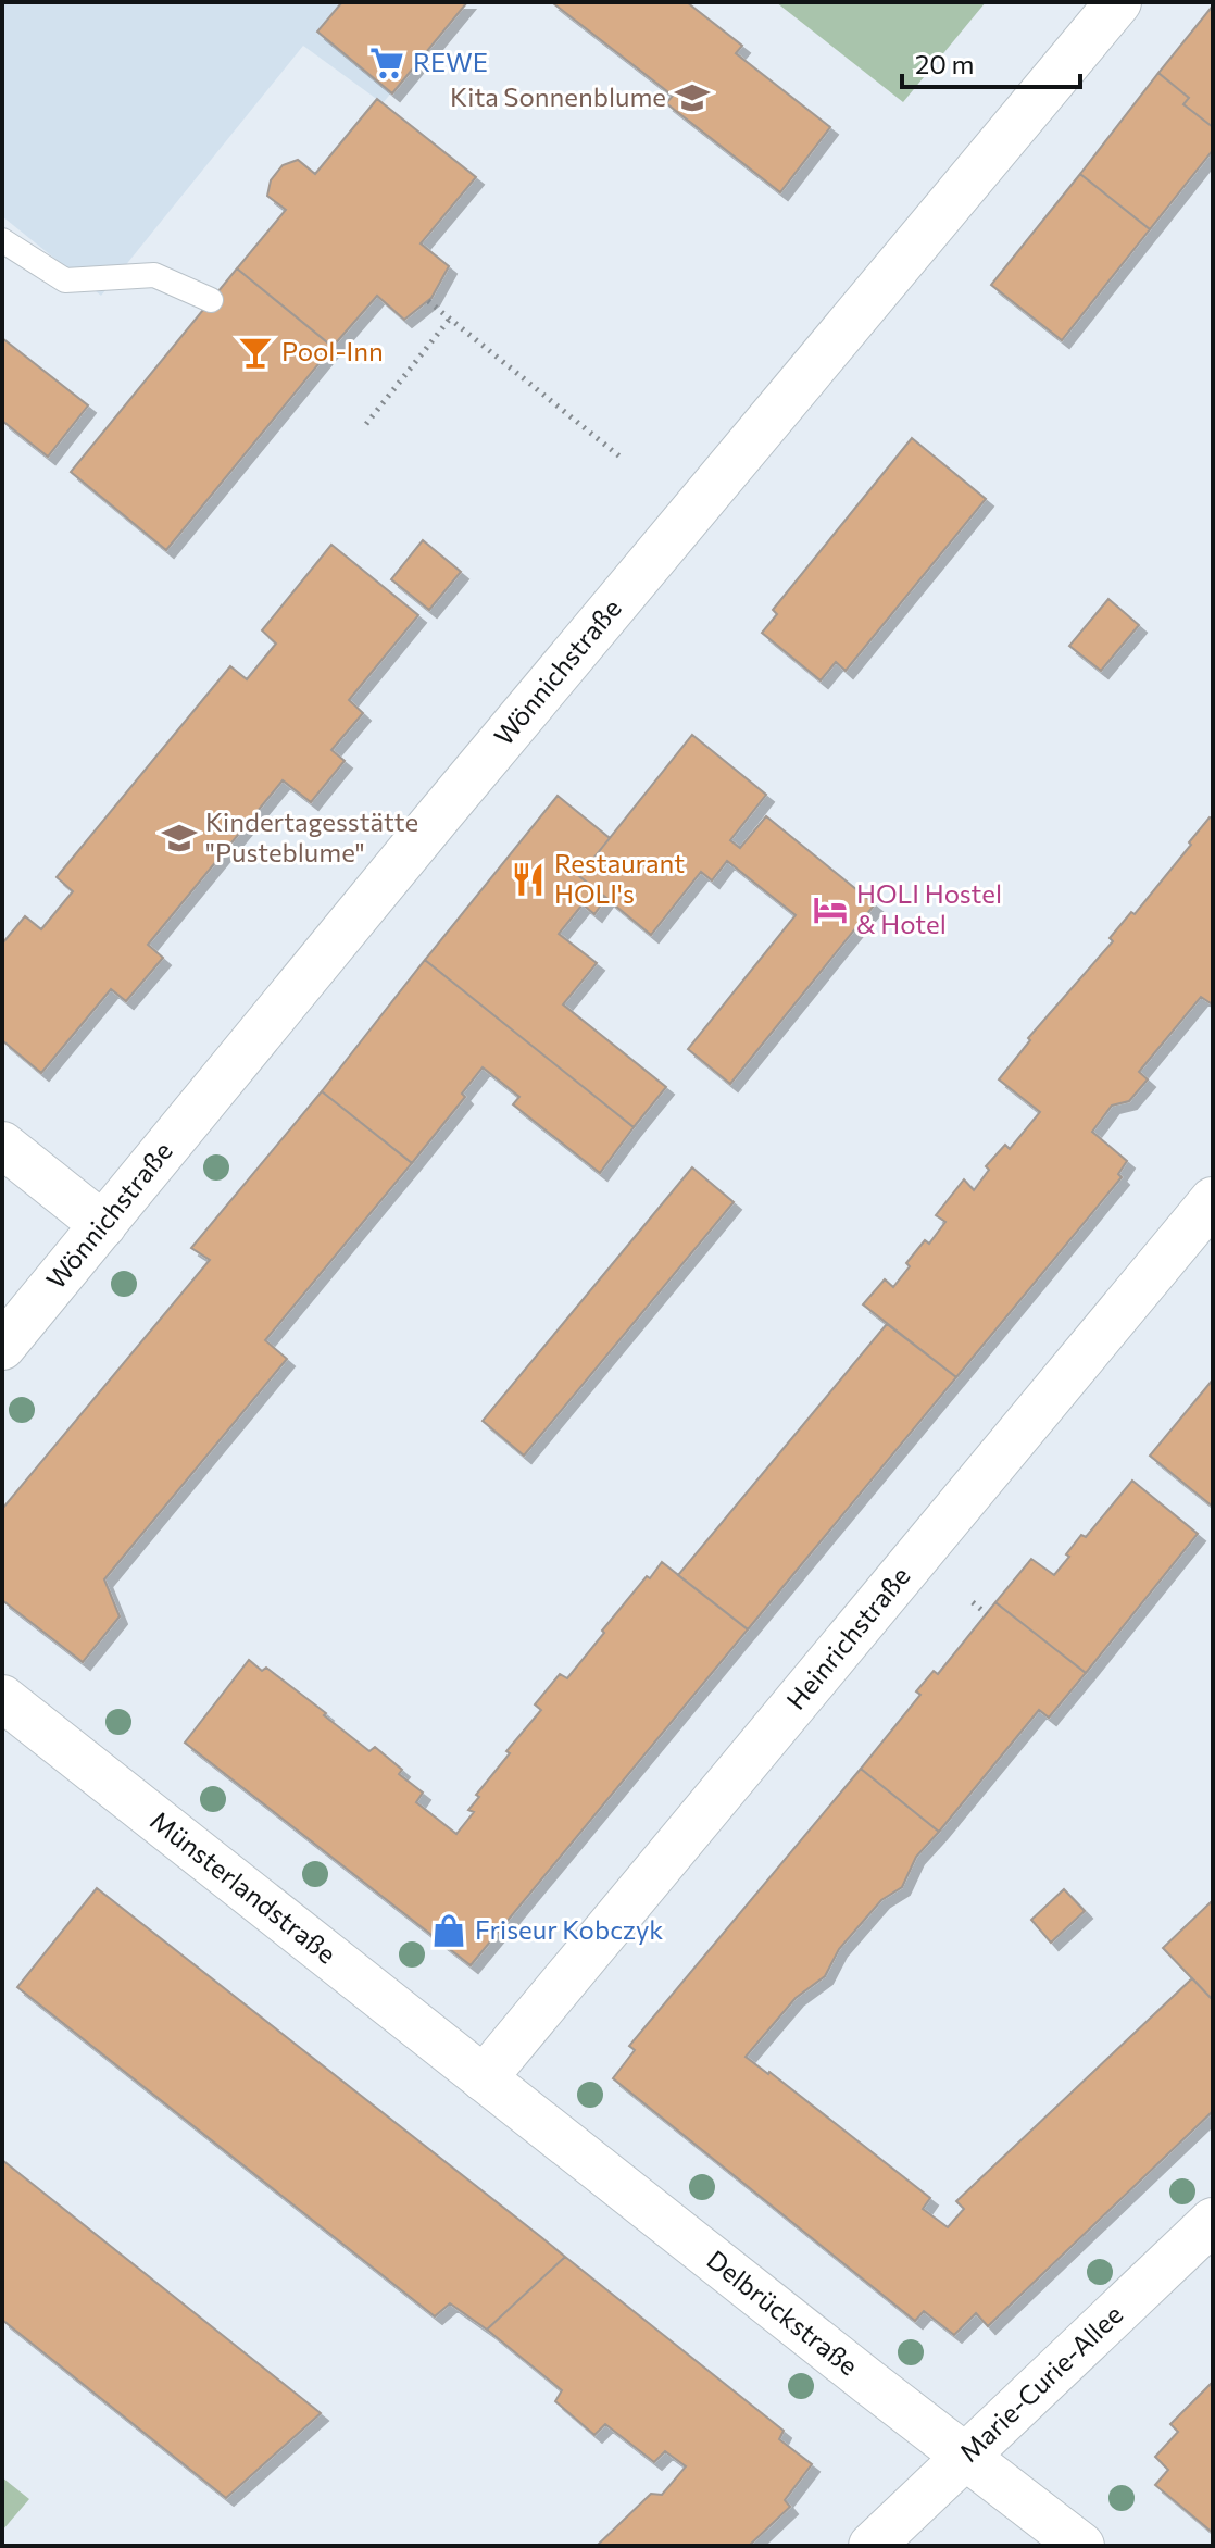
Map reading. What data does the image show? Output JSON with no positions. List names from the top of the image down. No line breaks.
{"streets":{"street":["Wönnichstraße","Heinrichstraße","Münsterlandstraße","Delbrückstraße","Marie-Curie-Allee"]},"crossings":[["Heinrichstraße","Münsterlandstraße"],["Heinrichstraße","Delbrückstraße"],["Münsterlandstraße","Delbrückstraße"],["Delbrückstraße","Marie-Curie-Allee"]],"places":{"supermarket":["REWE"],"school or university":["Kita Sonnenblume","Kindertagesstätte \"Pusteblume\""],"bar":["Pool-Inn"],"restaurant":["Restaurant HOLI's"],"hotel":["HOLI Hostel & Hotel"],"shop":["Friseur Kobczyk"]},"scale_bar":"20 m"}
